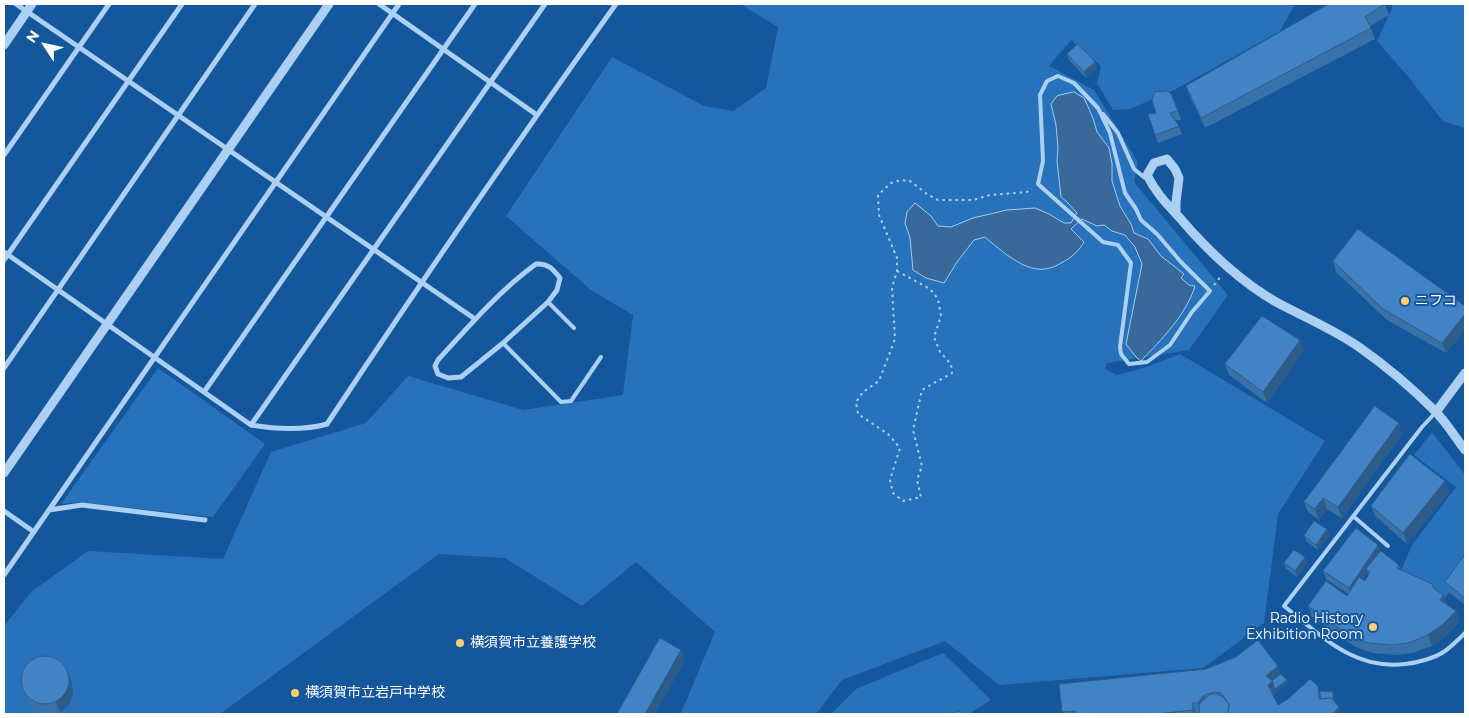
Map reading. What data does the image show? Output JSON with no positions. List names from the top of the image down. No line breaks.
{"places":["ニフコ","Radio History Exhibition Room","横須賀市立養護学校","横須賀市立岩戸中学校"],"north":"top left"}
